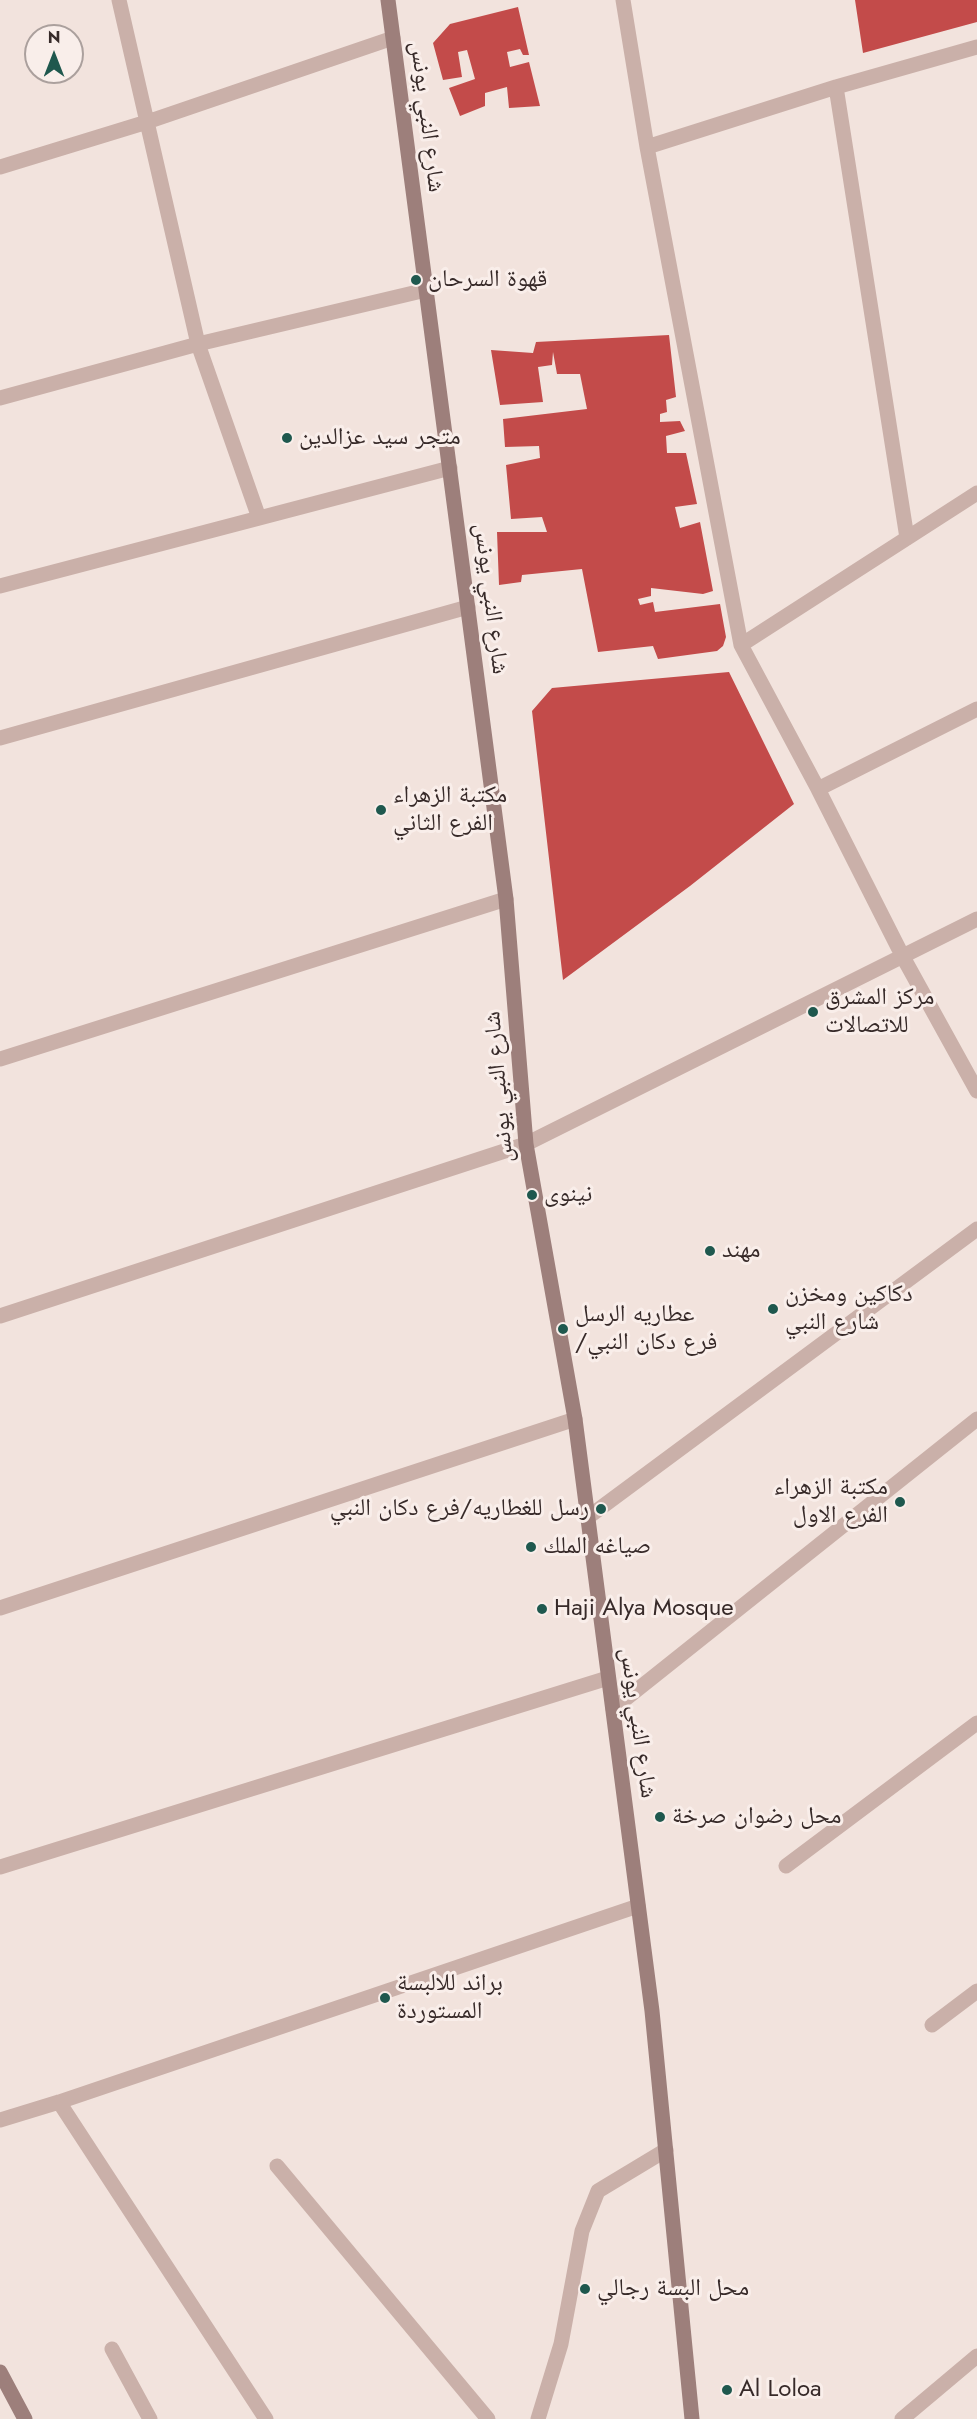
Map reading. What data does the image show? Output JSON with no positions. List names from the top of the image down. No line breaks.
{"streets":{"street":["شارع النبي يونس"]},"places":["قهوة السرحان","متجر سيد عزالدين","مكتبة الزهراء الفرع الثاني","مركز المشرق للاتصالات","نينوى","مهند","دكاكين ومخزن شارع النبي","عطاريه الرسل /فرع دكان النبي","مكتبة الزهراء الفرع الاول","رسل للغطاريه/فرع دكان النبي","صياغه الملك","Haji Alya Mosque","محل رضوان صرخة","براند للالبسة المستوردة","محل البسة رجالي","Al Loloa"],"north":"top"}
